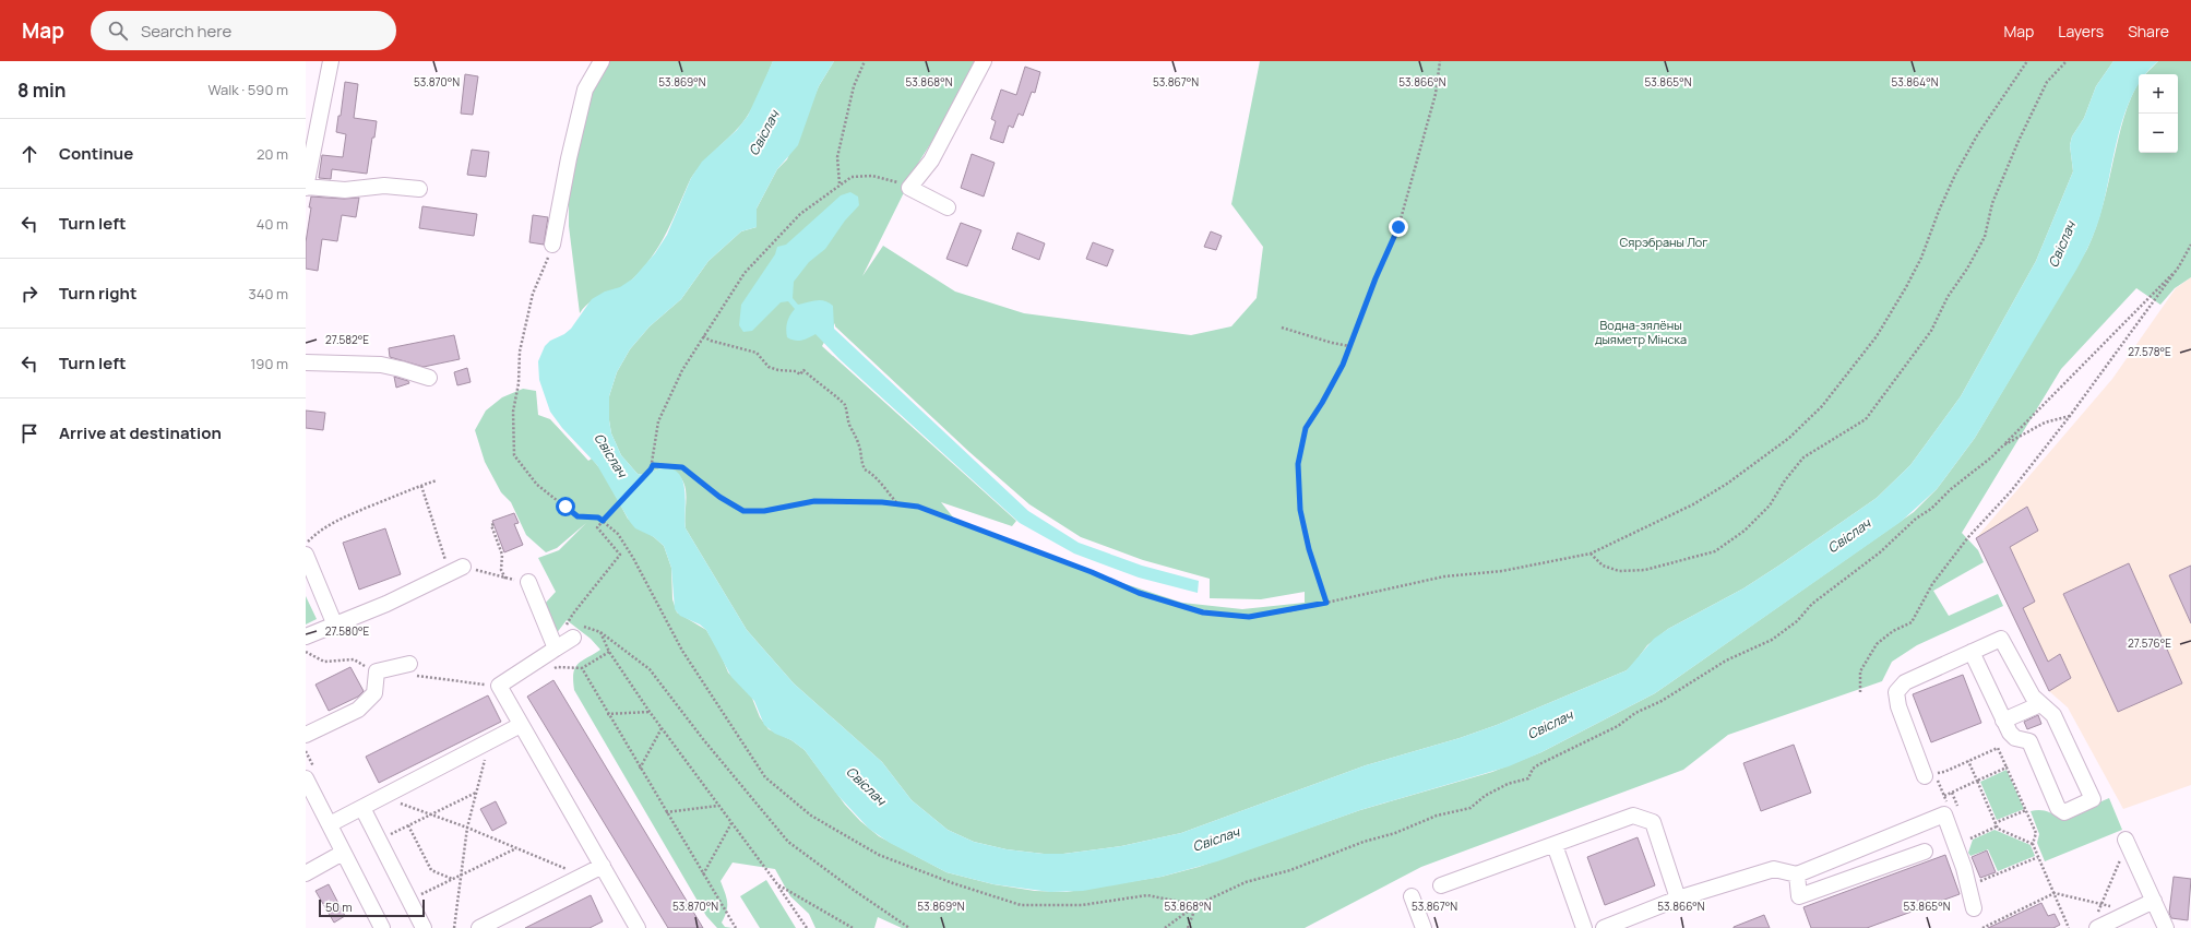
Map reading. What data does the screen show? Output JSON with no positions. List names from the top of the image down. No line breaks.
{"water":["Свіслач"],"parks":["Сярэбраны Лог","Водна-зялёны дыяметр Мінска"],"scale_bar":"50 m","page":{"header":"Map","search":"Search here","nav":["Map","Layers","Share"],"heading":["8 min","Walk · 590 m"],"map_buttons":["+","−"],"list":[["Continue","20 m"],["Turn left","40 m"],["Turn right","340 m"],["Turn left","190 m"],"Arrive at destination"],"scale":"50 m"},"coordinates":["53.870°N","53.869°N","53.868°N","53.867°N","53.866°N","53.865°N","53.864°N","27.582°E","27.578°E","27.580°E","27.576°E"]}
